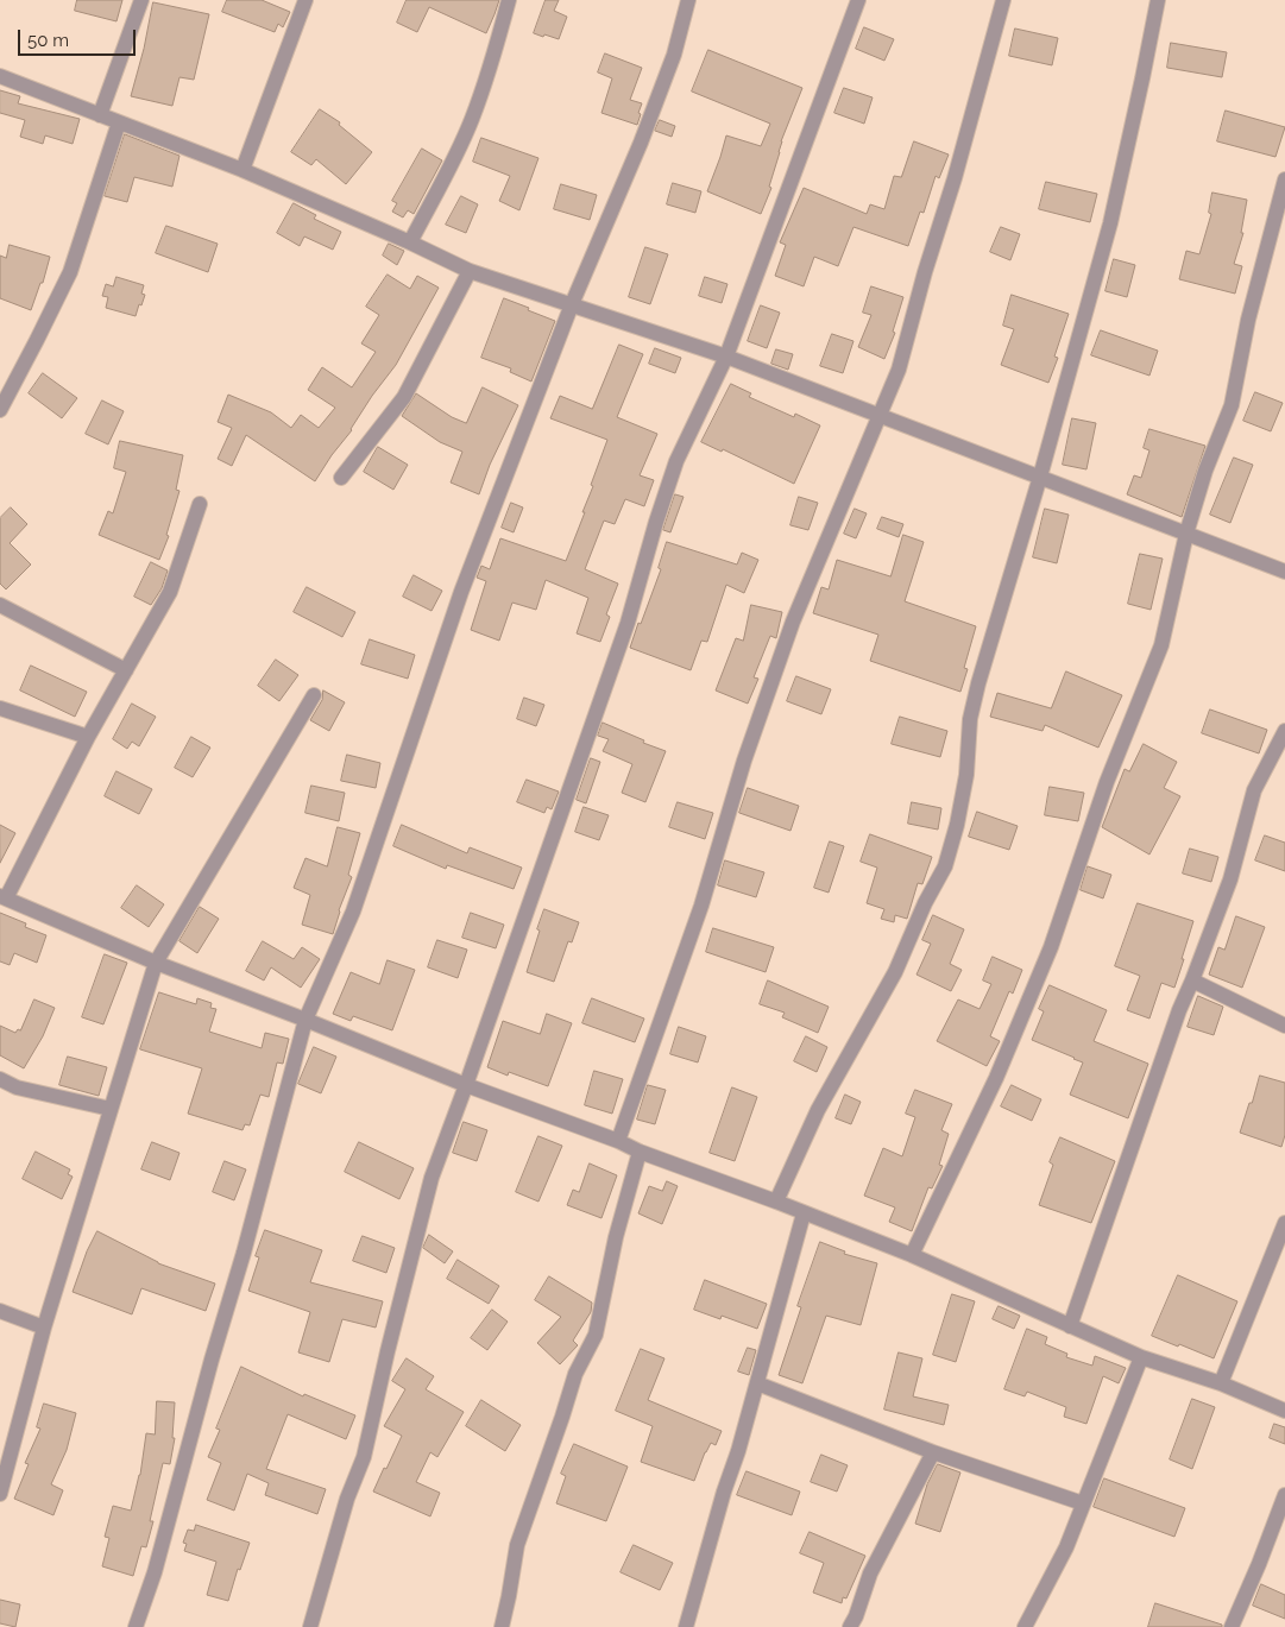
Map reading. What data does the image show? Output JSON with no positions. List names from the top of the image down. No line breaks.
{"scale_bar":"50 m"}
